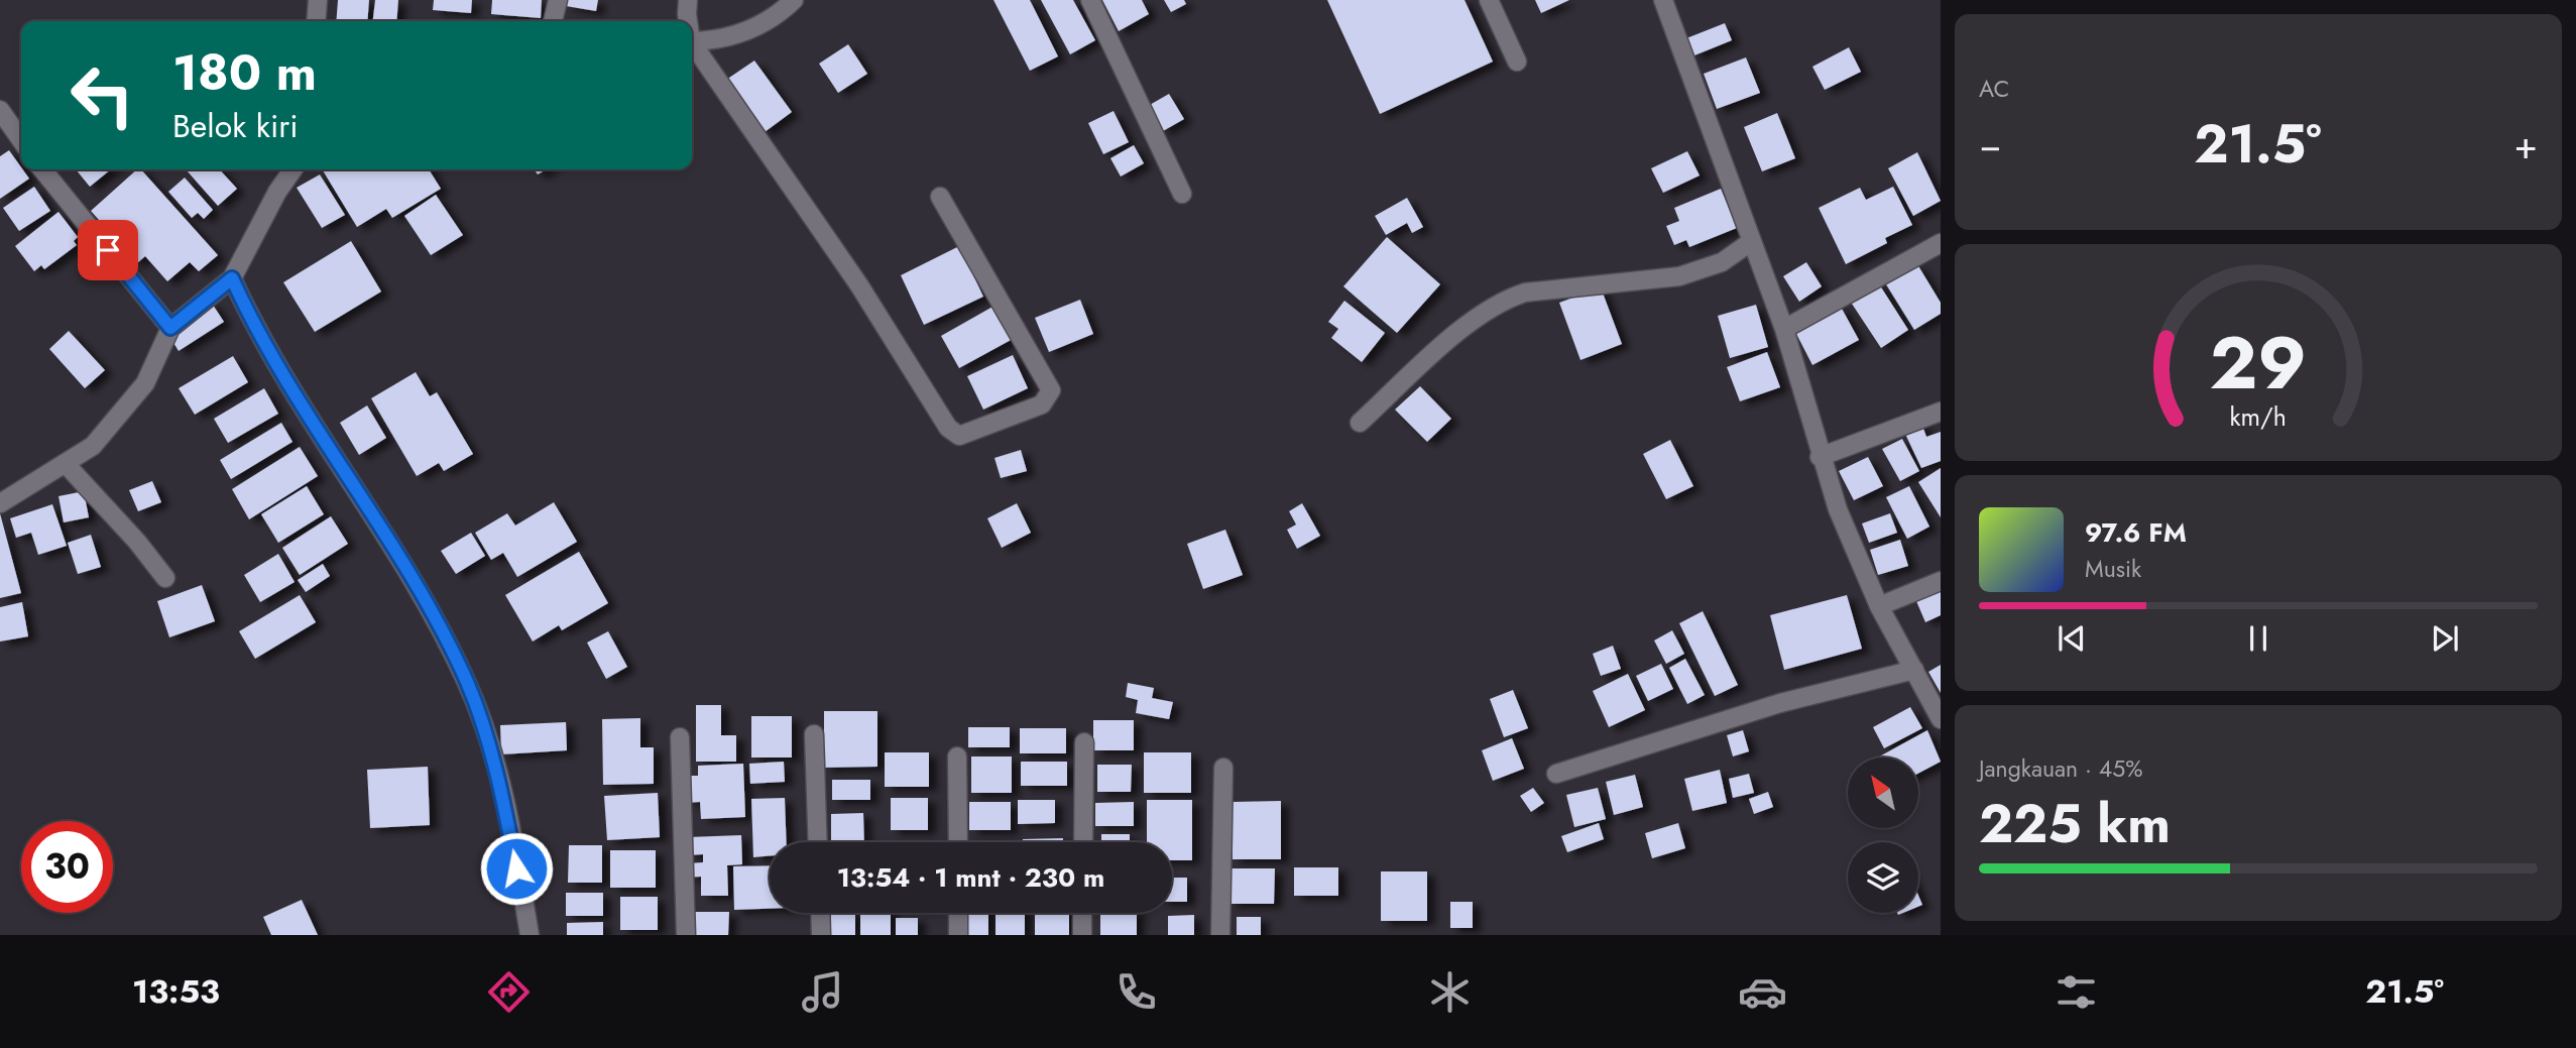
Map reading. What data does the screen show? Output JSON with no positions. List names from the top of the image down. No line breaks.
{"north":"top left","page":{"tile":["AC",["Jangkauan · 45%","225 km"]],"turn":["180 m","Belok kiri"],"heat":["−","21.5°","+"],"song":["97.6 FM","Musik"],"limit":"30","trip":"13:54 · 1 mnt · 230 m","tabs":["13:53","21.5°"],"gauge":["29","km/h"]}}
